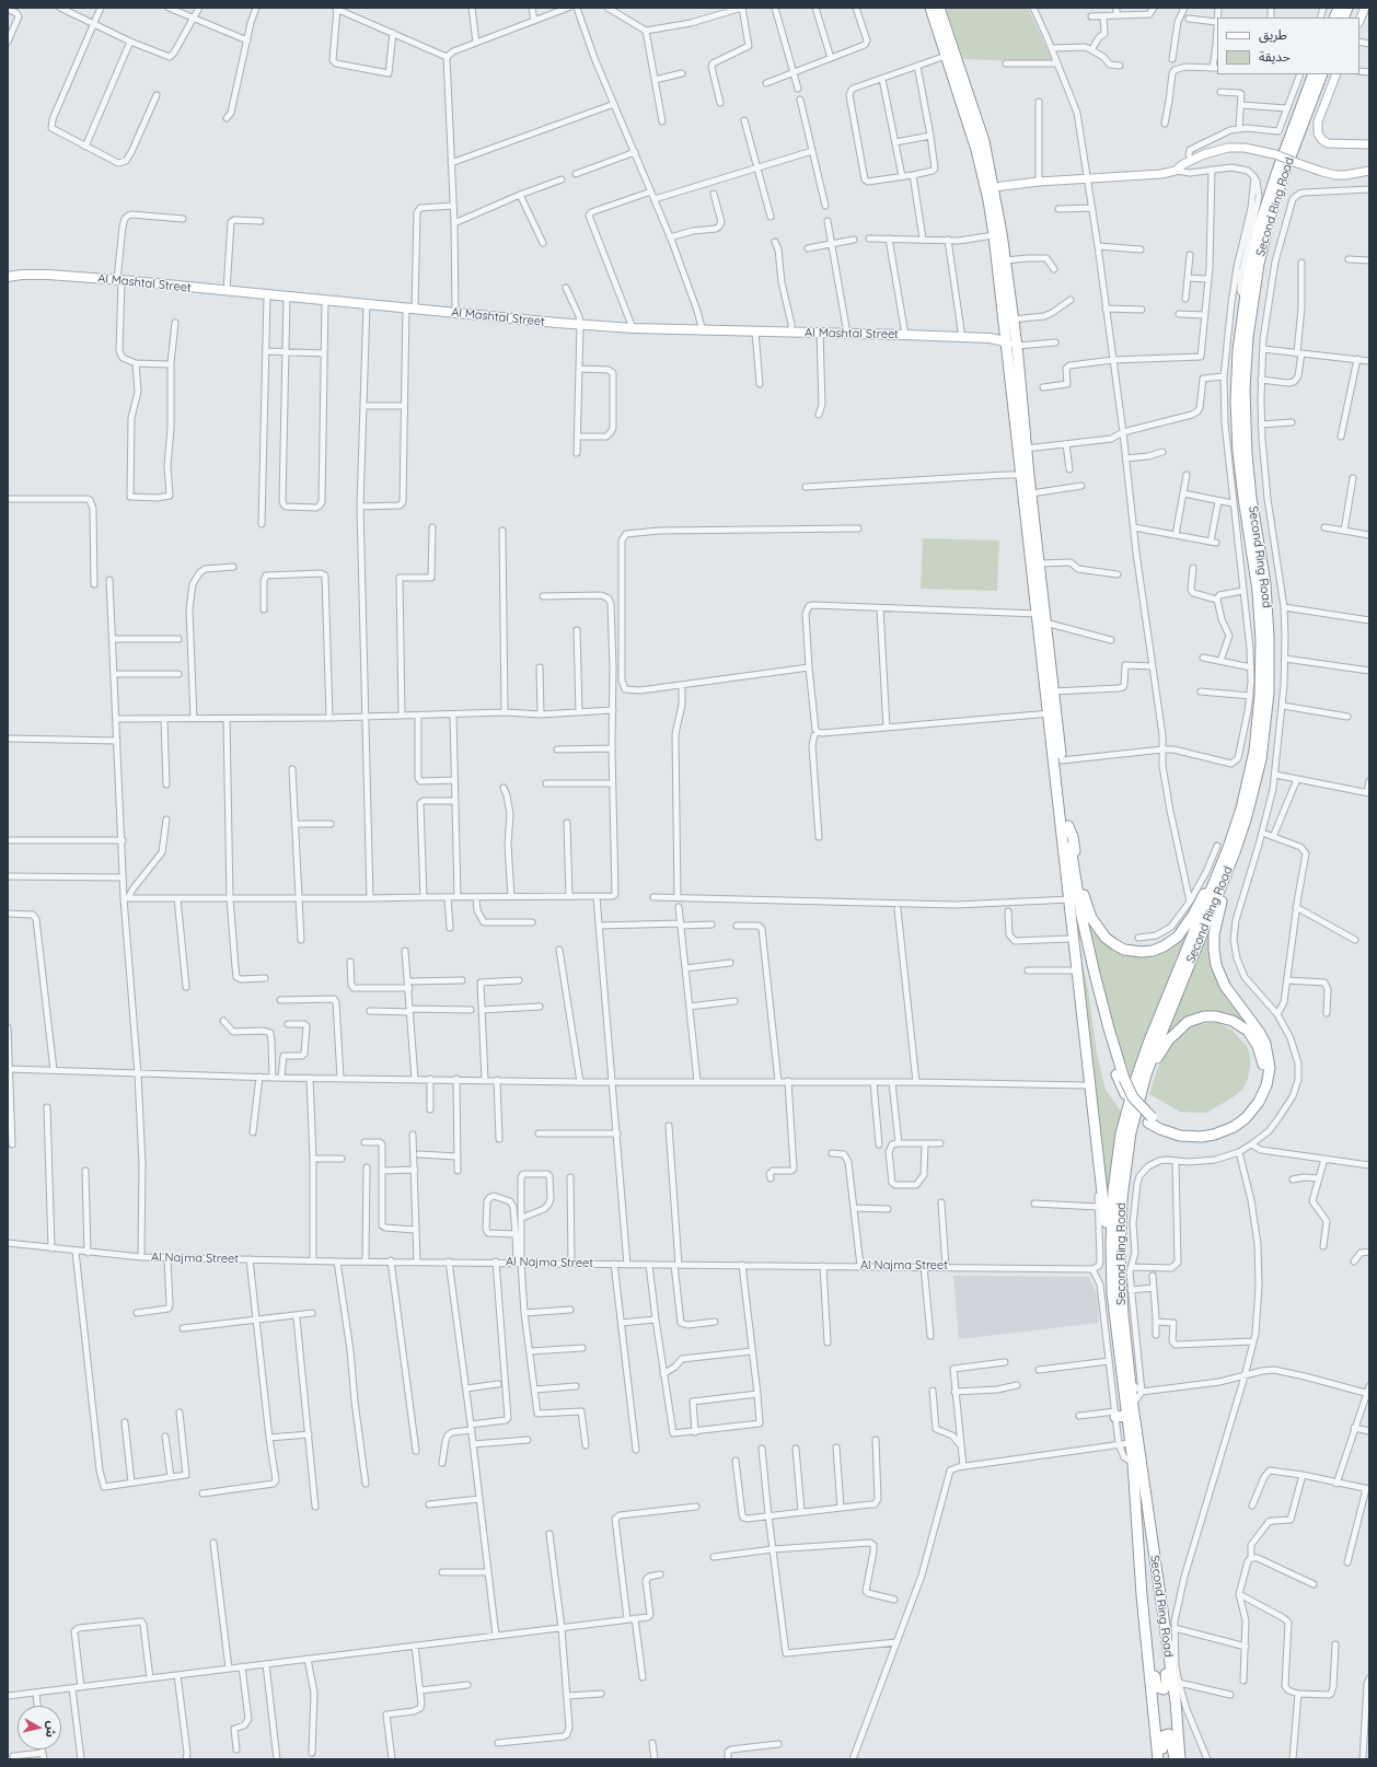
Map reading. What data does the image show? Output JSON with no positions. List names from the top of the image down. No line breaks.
{"streets":{"highway":["Second Ring Road"],"main road":["Al Mashtal Street"],"street":["Al Najma Street"]},"legend":["طريق","حديقة"],"north":"right"}
